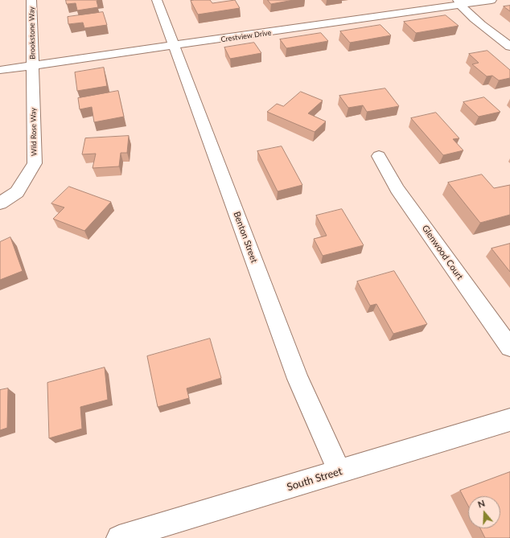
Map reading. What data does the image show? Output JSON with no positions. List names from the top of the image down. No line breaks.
{"streets":{"street":["Brookstone Way","Crestview Drive","Wild Rose Way","Benton Street","Glenwood Court","South Street"]},"crossings":[["Brookstone Way","Crestview Drive"],["Brookstone Way","Wild Rose Way"],["Crestview Drive","Wild Rose Way"],["Crestview Drive","Benton Street"],["Benton Street","South Street"]],"north":"top"}
